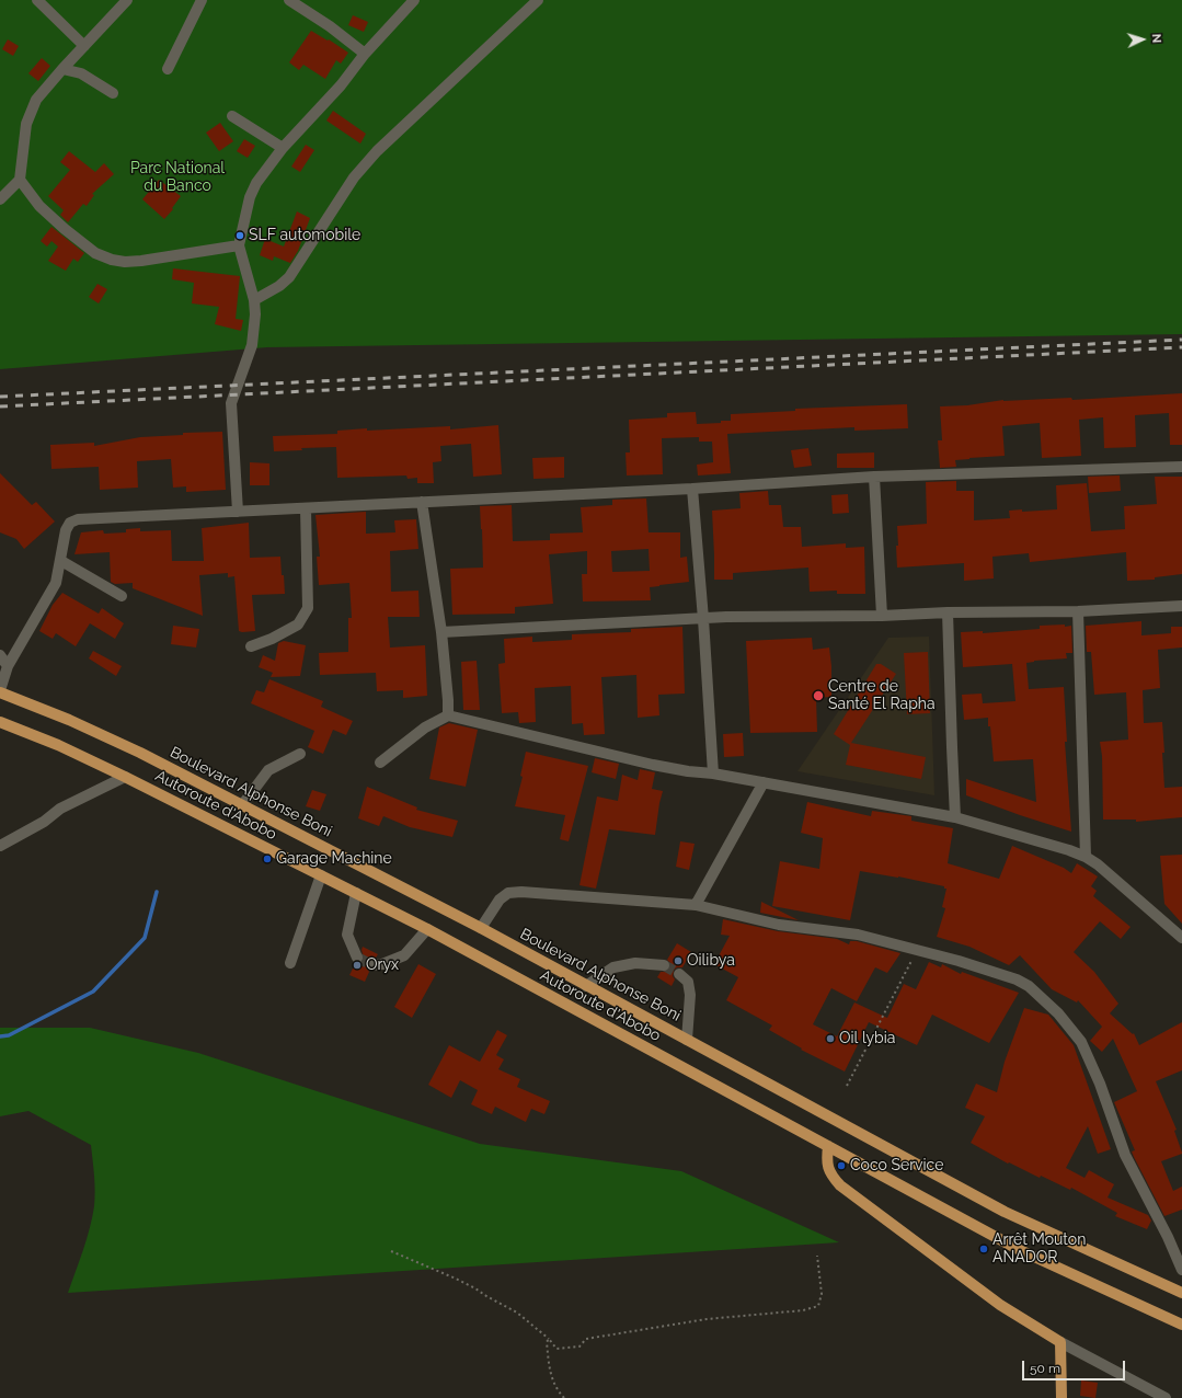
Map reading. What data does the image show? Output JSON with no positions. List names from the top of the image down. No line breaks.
{"streets":{"main road":["Boulevard Alphonse Boni","Autoroute d'Abobo"]},"parks":["Parc National du Banco"],"places":["SLF automobile","Centre de Santé El Rapha","Garage Machine","Oilibya","Oryx","Oil lybia","Coco Service","Arrêt Mouton ANADOR"],"scale_bar":"50 m","north":"right"}
